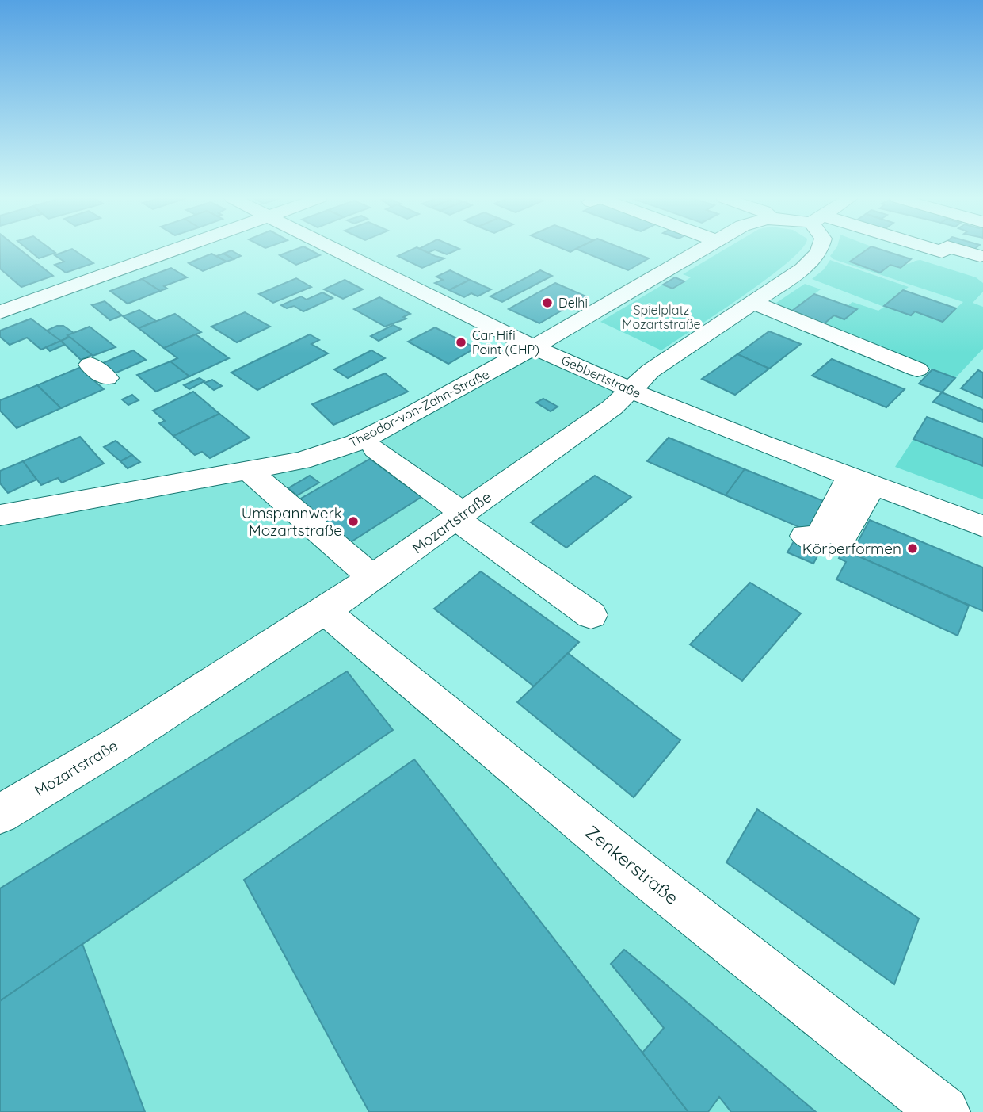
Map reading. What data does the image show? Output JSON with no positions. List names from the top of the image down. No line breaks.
{"streets":{"street":["Gebbertstraße","Theodor-von-Zahn-Straße","Mozartstraße","Zenkerstraße"]},"crossings":[["Gebbertstraße","Theodor-von-Zahn-Straße"],["Gebbertstraße","Mozartstraße"],["Mozartstraße","Zenkerstraße"]],"parks":["Spielplatz Mozartstraße"],"places":["Delhi","Car Hifi Point (CHP)","Umspannwerk Mozartstraße","Körperformen"]}
